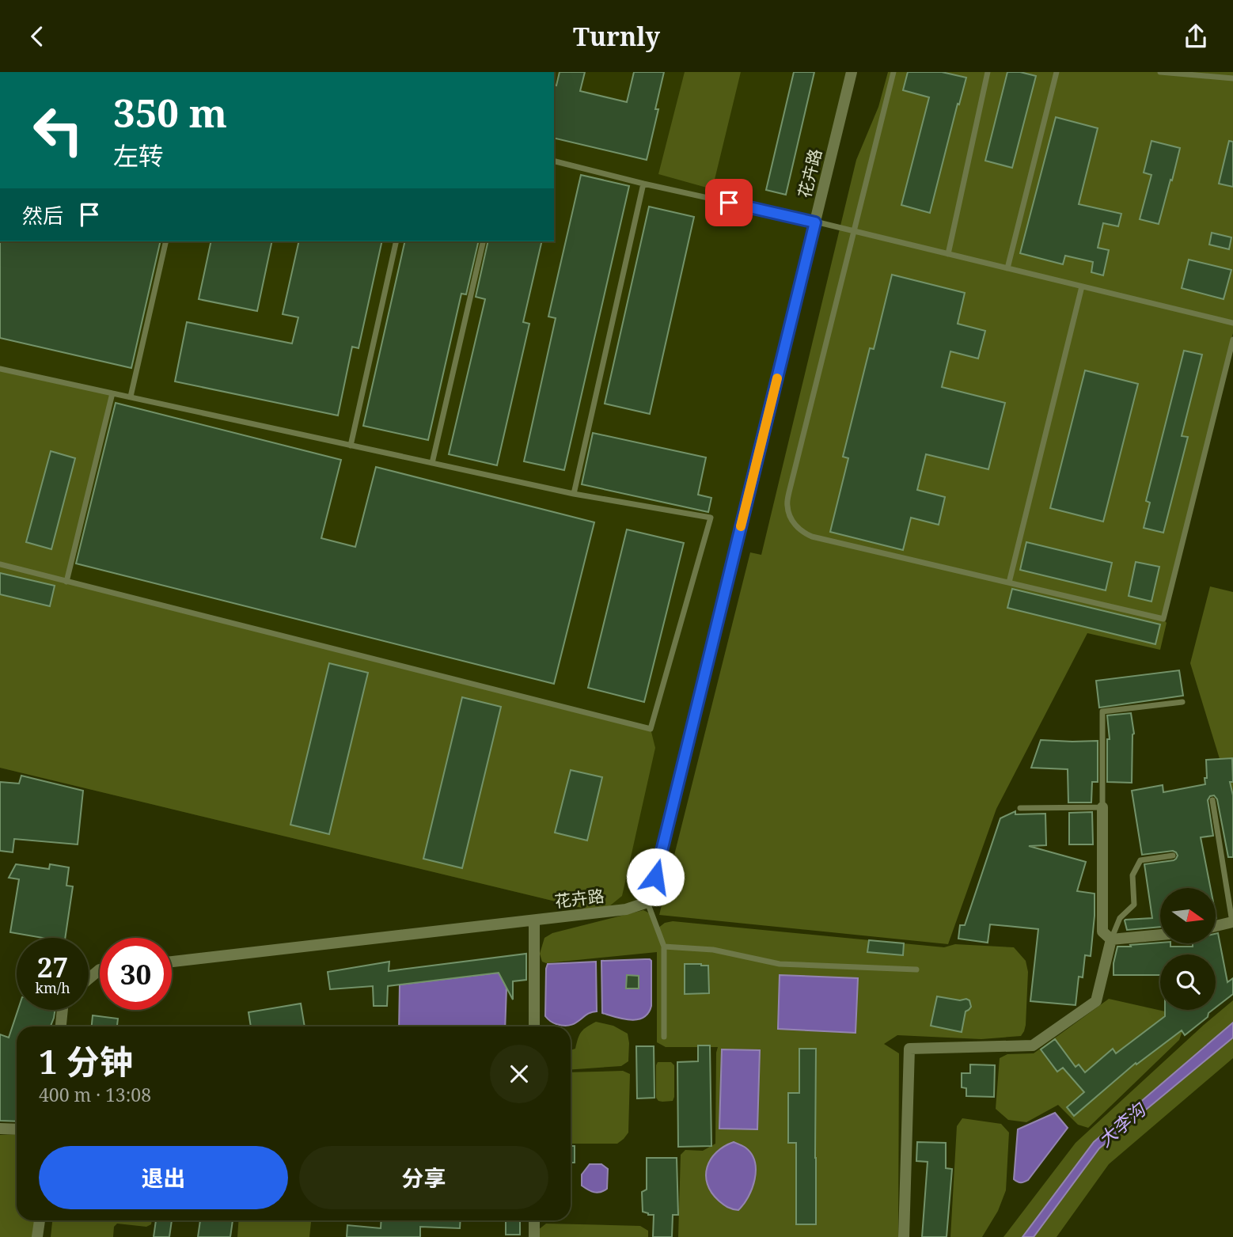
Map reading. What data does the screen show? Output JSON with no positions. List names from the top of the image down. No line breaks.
{"streets":{"street":["花卉路"]},"water":["大李沟"],"north":"right","page":{"header":"Turnly","turn":["350 m","左转"],"then":"然后","speed":"27 km/h","limit":"30","heading":["1 分钟","400 m · 13:08"],"buttons":["退出","分享"]}}
